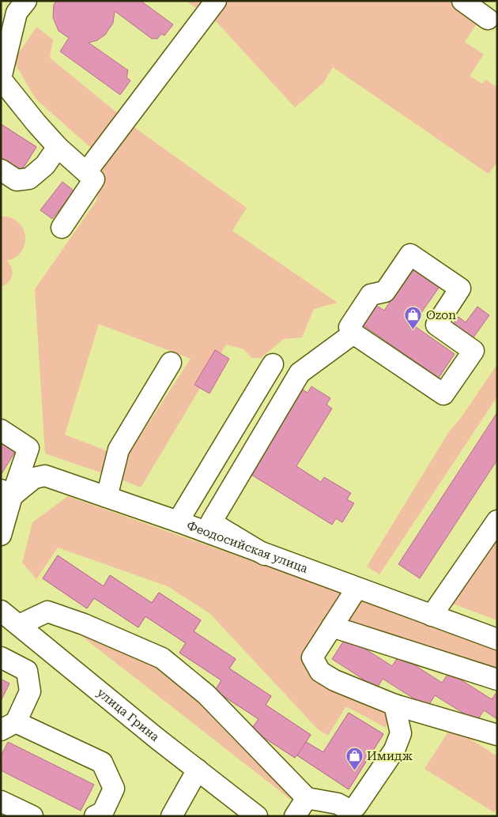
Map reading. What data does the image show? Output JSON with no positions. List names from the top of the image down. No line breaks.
{"streets":{"street":["Феодосийская улица","улица Грина"]},"places":{"shop":["Ozon","Имидж"]}}
